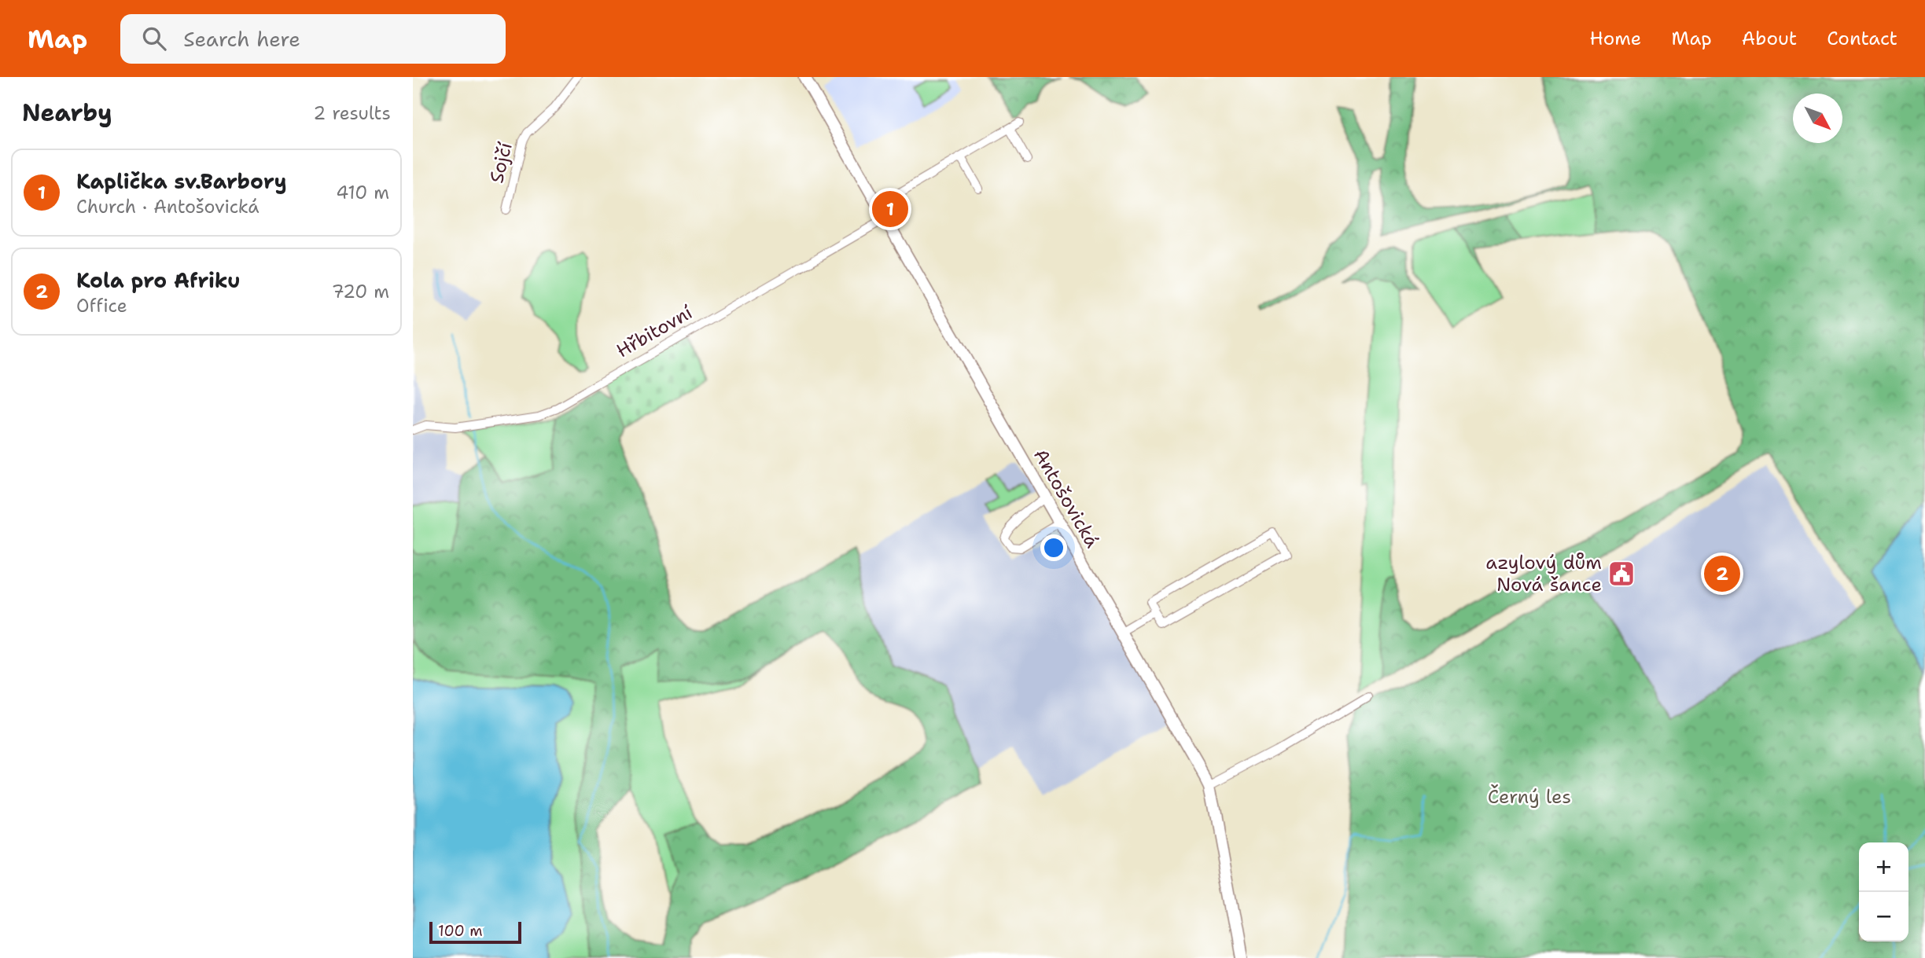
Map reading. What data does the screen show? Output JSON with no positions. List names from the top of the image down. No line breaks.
{"streets":{"street":["Sojčí","Hřbitovní","Antošovická"]},"crossings":[["Hřbitovní","Antošovická"]],"parks":["Černý les"],"places":{"public building":["azylový dům Nová šance"]},"scale_bar":"100 m","north":"bottom right","page":{"header":"Map","search":"Search here","nav":["Home","Map","About","Contact"],"heading":["Nearby","2 results"],"list":[{"mark":"1","name":"Kaplička sv.Barbory","note":"Church · Antošovická","value":"410 m"},{"mark":"2","name":"Kola pro Afriku","note":"Office","value":"720 m"}],"pins":["1","2"],"map_buttons":["+","−"],"scale":"100 m"}}
